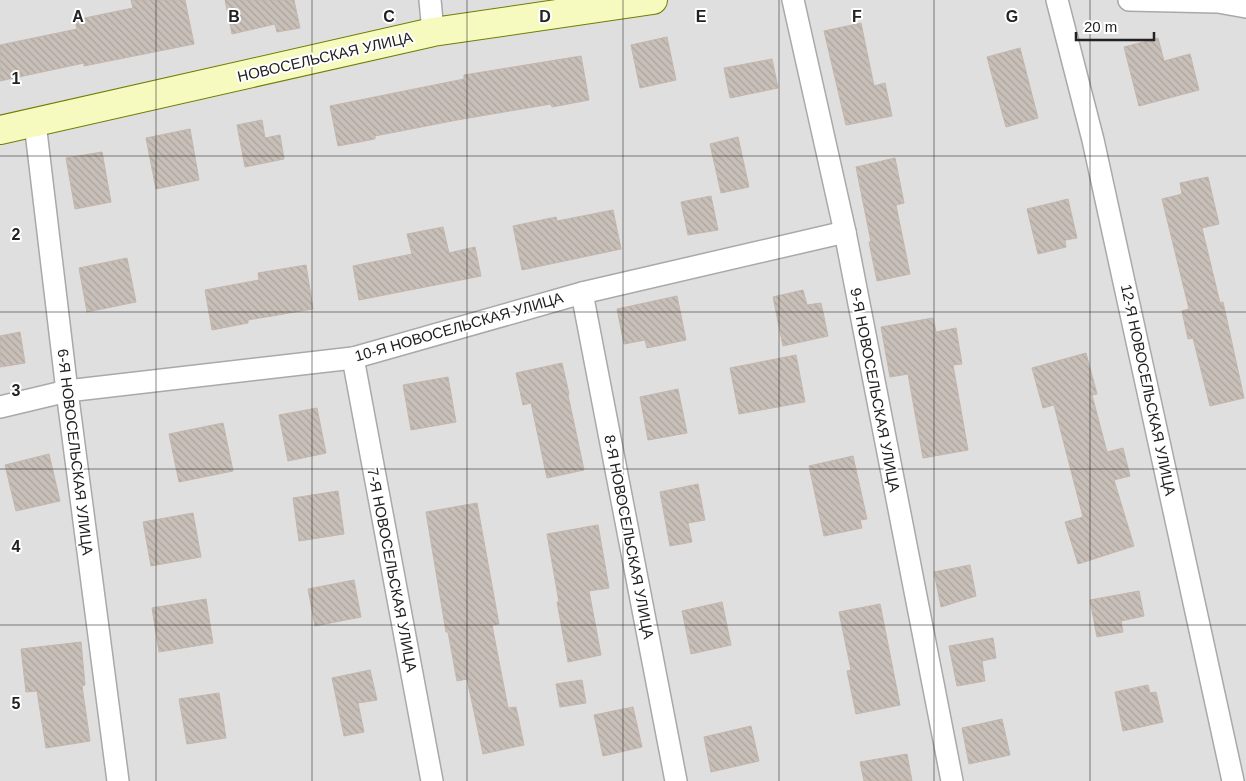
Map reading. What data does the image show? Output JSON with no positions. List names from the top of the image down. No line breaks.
{"streets":{"street":["НОВОСЕЛЬСКАЯ УЛИЦА","10-Я НОВОСЕЛЬСКАЯ УЛИЦА","9-Я НОВОСЕЛЬСКАЯ УЛИЦА","12-Я НОВОСЕЛЬСКАЯ УЛИЦА","6-Я НОВОСЕЛЬСКАЯ УЛИЦА","8-Я НОВОСЕЛЬСКАЯ УЛИЦА","7-Я НОВОСЕЛЬСКАЯ УЛИЦА"]},"crossings":[["НОВОСЕЛЬСКАЯ УЛИЦА","6-Я НОВОСЕЛЬСКАЯ УЛИЦА"],["10-Я НОВОСЕЛЬСКАЯ УЛИЦА","9-Я НОВОСЕЛЬСКАЯ УЛИЦА"],["10-Я НОВОСЕЛЬСКАЯ УЛИЦА","6-Я НОВОСЕЛЬСКАЯ УЛИЦА"],["10-Я НОВОСЕЛЬСКАЯ УЛИЦА","8-Я НОВОСЕЛЬСКАЯ УЛИЦА"],["10-Я НОВОСЕЛЬСКАЯ УЛИЦА","7-Я НОВОСЕЛЬСКАЯ УЛИЦА"]],"scale_bar":"20 m","grid":{"columns":["A","B","C","D","E","F","G"],"rows":["1","2","3","4","5"]}}
